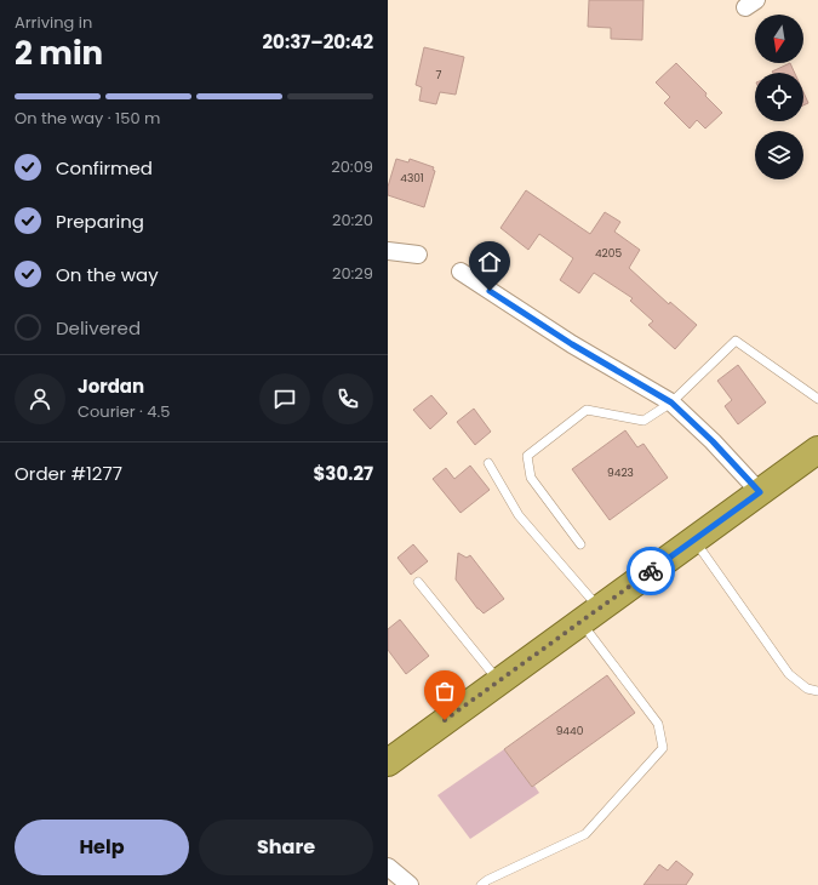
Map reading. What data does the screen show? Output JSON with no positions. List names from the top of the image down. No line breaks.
{"house_numbers":["7","4301","4205","9423","9440"],"north":"bottom","page":{"heading":["2 min","Arriving in","20:37–20:42"],"panel":["Jordan","Courier · 4.5","Order #1277","$30.27"],"bar":"On the way · 150 m","list":[["Confirmed","20:09"],["Preparing","20:20"],["On the way","20:29"],"Delivered"],"buttons":["Help","Share"]}}
